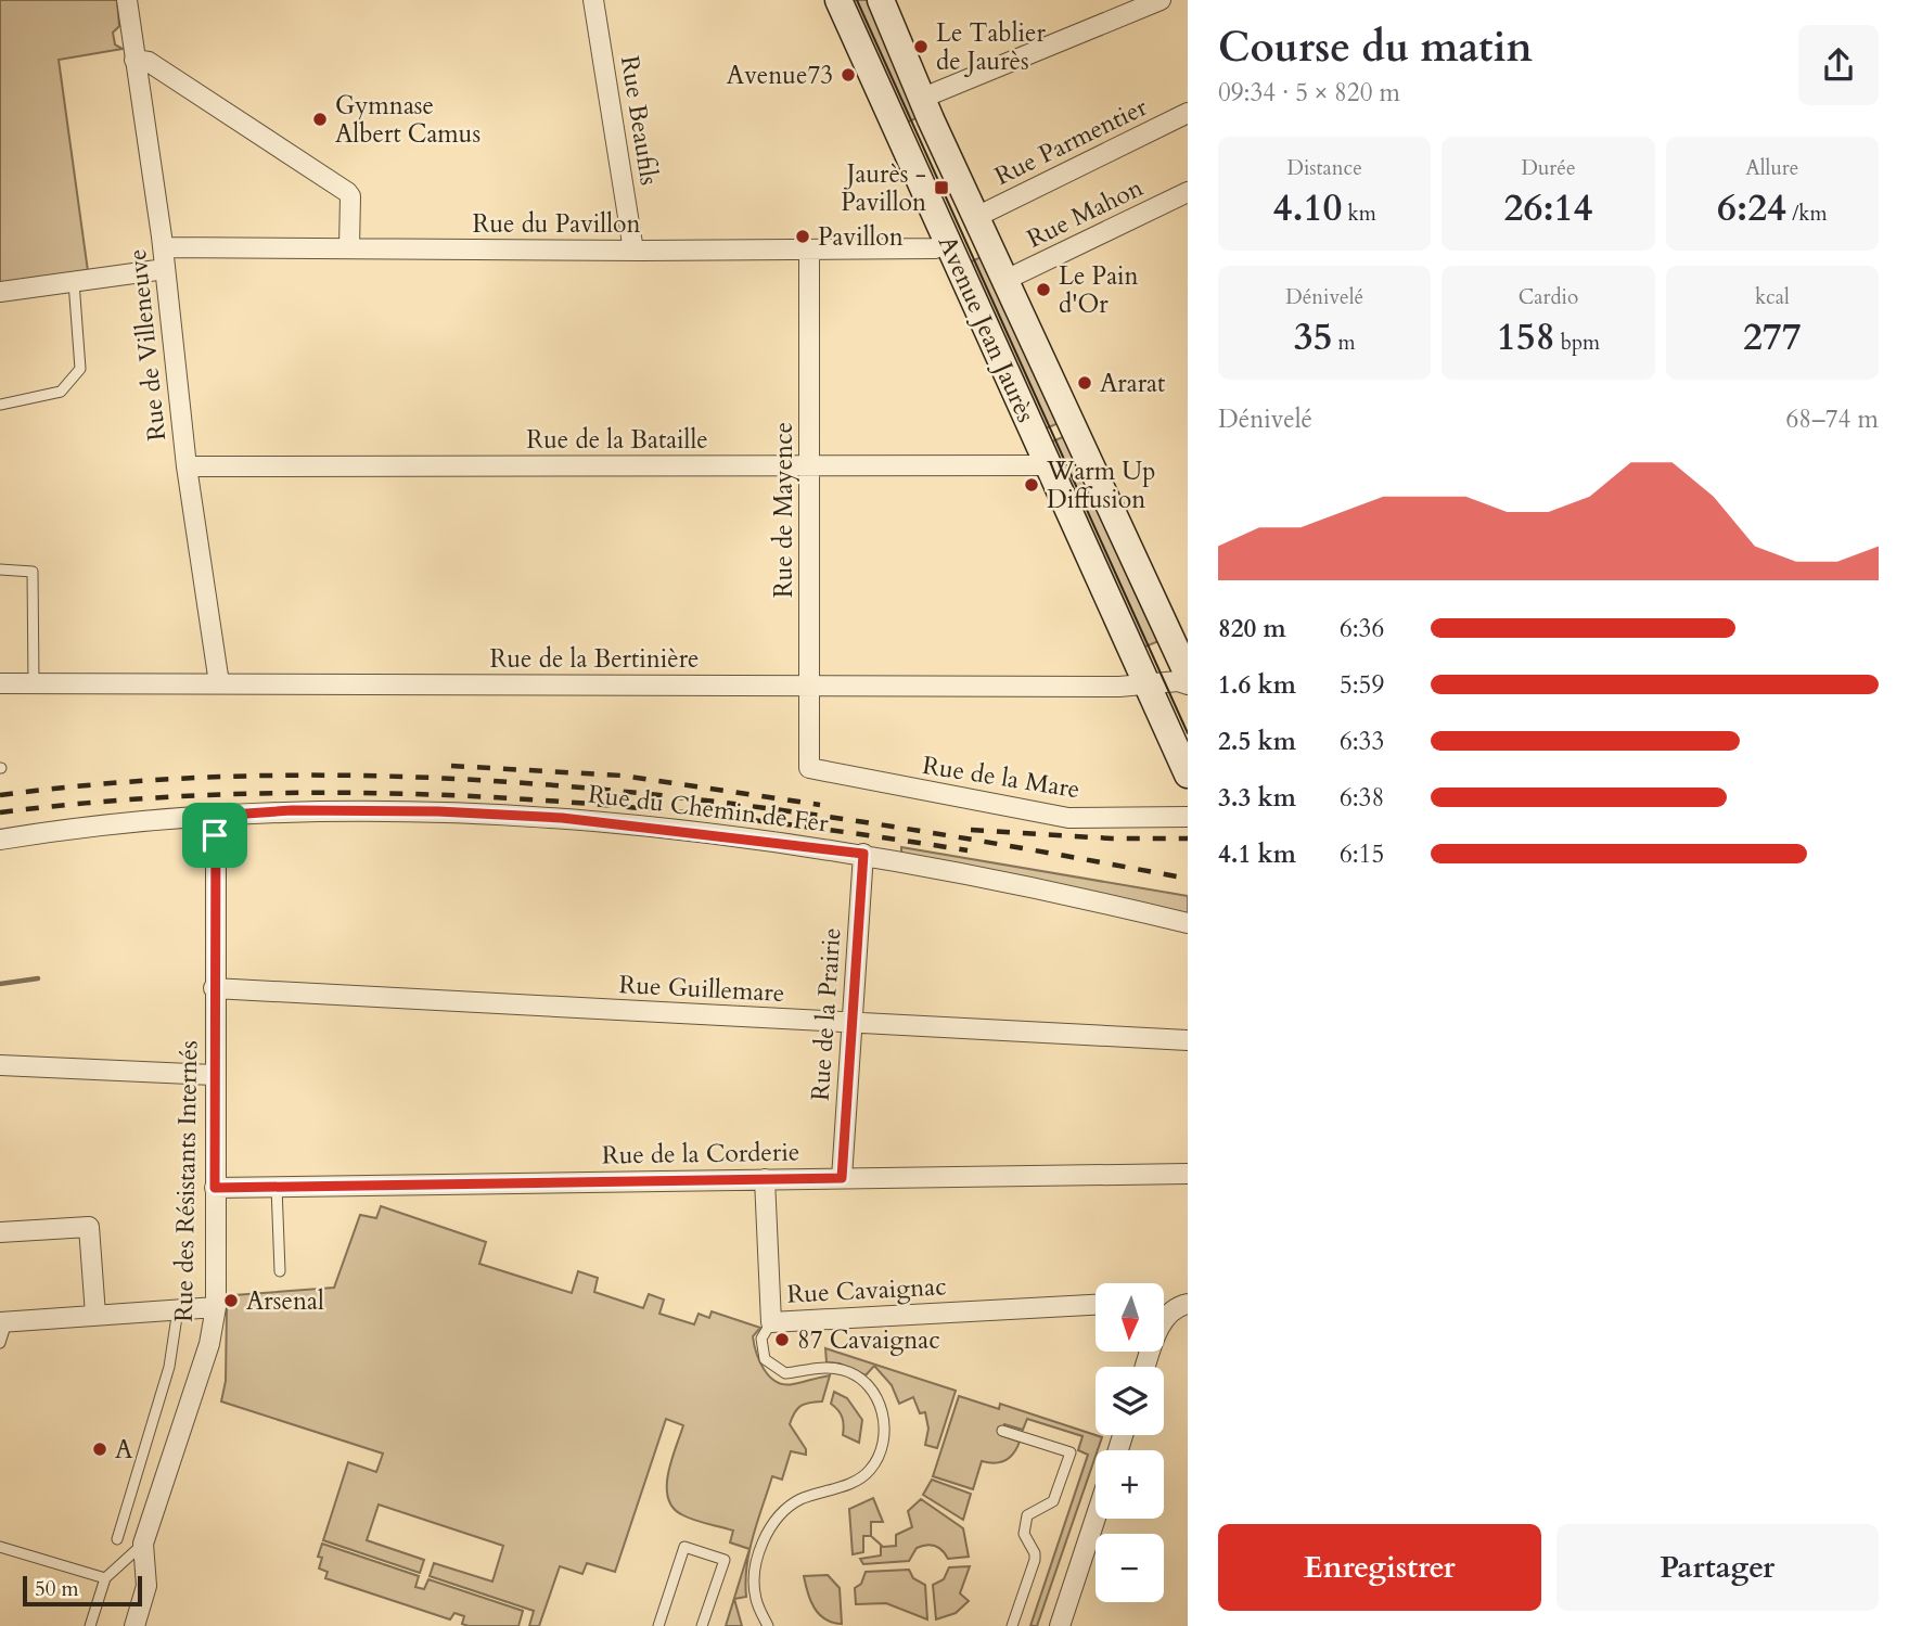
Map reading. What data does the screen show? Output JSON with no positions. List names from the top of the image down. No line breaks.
{"streets":{"main road":["Avenue Jean Jaurès"],"street":["Rue Beaufils","Rue Parmentier","Rue Mahon","Rue du Pavillon","Rue de Villeneuve","Rue de la Bataille","Rue de Mayence","Rue de la Bertinière","Rue de la Mare","Rue du Chemin de Fer","Rue Guillemare","Rue de la Prairie","Rue de la Corderie","Rue des Résistants Internés","Rue Cavaignac"]},"crossings":[["Rue Beaufils","Rue du Pavillon"],["Rue Parmentier","Avenue Jean Jaurès"],["Rue Mahon","Avenue Jean Jaurès"],["Rue du Pavillon","Avenue Jean Jaurès"],["Rue du Pavillon","Rue de Villeneuve"],["Rue du Pavillon","Rue de Mayence"],["Avenue Jean Jaurès","Rue de la Bataille"],["Avenue Jean Jaurès","Rue de la Bertinière"],["Rue de Villeneuve","Rue de la Bataille"],["Rue de Villeneuve","Rue de la Bertinière"],["Rue de la Bataille","Rue de Mayence"],["Rue de Mayence","Rue de la Bertinière"],["Rue de Mayence","Rue de la Mare"],["Rue du Chemin de Fer","Rue de la Prairie"],["Rue du Chemin de Fer","Rue des Résistants Internés"],["Rue Guillemare","Rue de la Prairie"],["Rue Guillemare","Rue des Résistants Internés"],["Rue de la Prairie","Rue de la Corderie"],["Rue de la Corderie","Rue des Résistants Internés"],["Rue de la Corderie","Rue Cavaignac"]],"places":{"other":["Le Tablier de Jaurès","Avenue73","Gymnase Albert Camus","Pavillon","Le Pain d'Or","Ararat","Warm Up Diffusion","Arsenal","87 Cavaignac","A"],"transit":["Jaurès - Pavillon"]},"scale_bar":"50 m","north":"bottom","page":{"heading":["Course du matin","09:34 · 5 × 820 m"],"stats":[["Distance","4.10 km"],["Durée","26:14"],["Allure","6:24 /km"],["Dénivelé","35 m"],["Cardio","158 bpm"],["kcal","277"]],"chart":["Dénivelé","68–74 m"],"list":[{"name":"820 m","note":"6:36"},{"name":"1.6 km","note":"5:59"},{"name":"2.5 km","note":"6:33"},{"name":"3.3 km","note":"6:38"},{"name":"4.1 km","note":"6:15"}],"map_buttons":["+","−"],"buttons":["Enregistrer","Partager"],"scale":"50 m"}}
